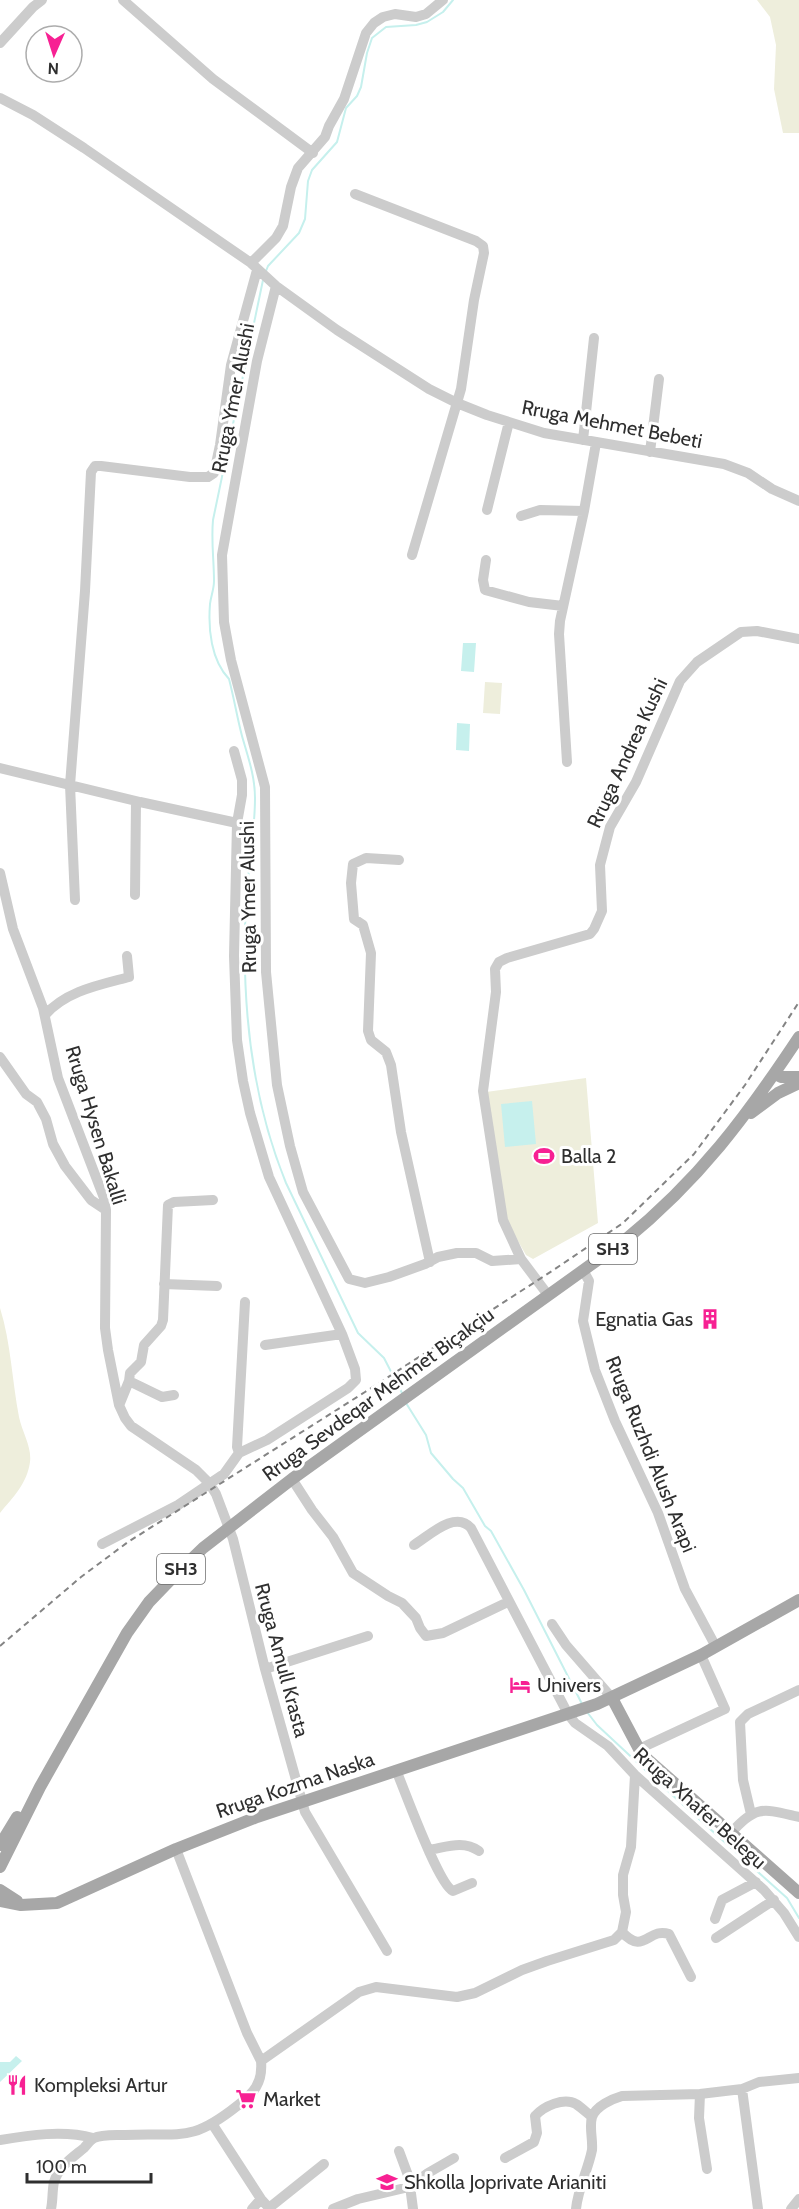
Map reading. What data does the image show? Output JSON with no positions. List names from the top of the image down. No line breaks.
{"streets":{"main road":["SH3","Rruga Sevdeqar Mehmet Biçakçiu","Rruga Kozma Naska"],"street":["Rruga Ymer Alushi","Rruga Mehmet Bebeti","Rruga Andrea Kushi","Rruga Hysen Bakalli","Rruga Ruzhdi Alush Arapi","Rruga Amull Krasta","Rruga Xhafer Belegu"]},"crossings":[["Rruga Ymer Alushi","Rruga Mehmet Bebeti"],["Rruga Ymer Alushi","Rruga Andrea Kushi"],["Rruga Hysen Bakalli","Rruga Sevdeqar Mehmet Biçakçiu"],["Rruga Hysen Bakalli","Rruga Amull Krasta"],["SH3","Rruga Sevdeqar Mehmet Biçakçiu"],["Rruga Sevdeqar Mehmet Biçakçiu","Rruga Ruzhdi Alush Arapi"],["Rruga Sevdeqar Mehmet Biçakçiu","Rruga Amull Krasta"],["Rruga Amull Krasta","Rruga Kozma Naska"],["Rruga Kozma Naska","Rruga Xhafer Belegu"]],"places":{"sports":["Balla 2"],"building":["Egnatia Gas"],"hotel":["Univers"],"restaurant":["Kompleksi Artur"],"supermarket":["Market"],"school or university":["Shkolla Joprivate Arianiti"]},"scale_bar":"100 m","north":"bottom"}
